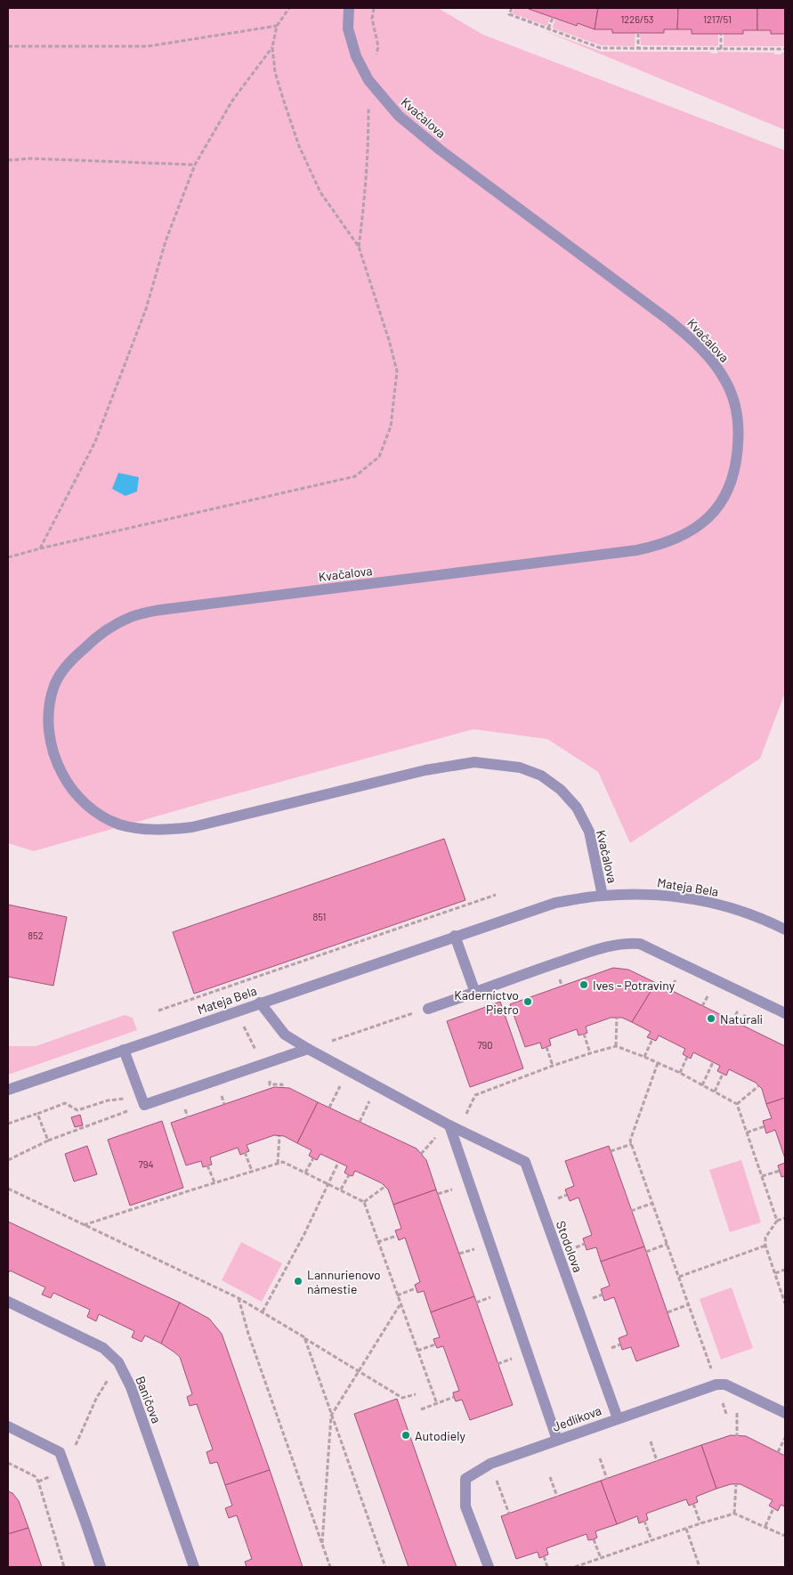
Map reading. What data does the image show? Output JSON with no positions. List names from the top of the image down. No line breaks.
{"streets":{"street":["Kvačalova","Mateja Bela","Stodolova","Baničova","Jedlíkova"]},"crossings":[["Kvačalova","Mateja Bela"],["Mateja Bela","Stodolova"],["Stodolova","Jedlíkova"]],"places":["Ives - Potraviny","Kaderníctvo Pietro","Naturali","Lannurienovo námestie","Autodiely"],"house_numbers":["1226/53","1217/51","851","852","790","794"]}
